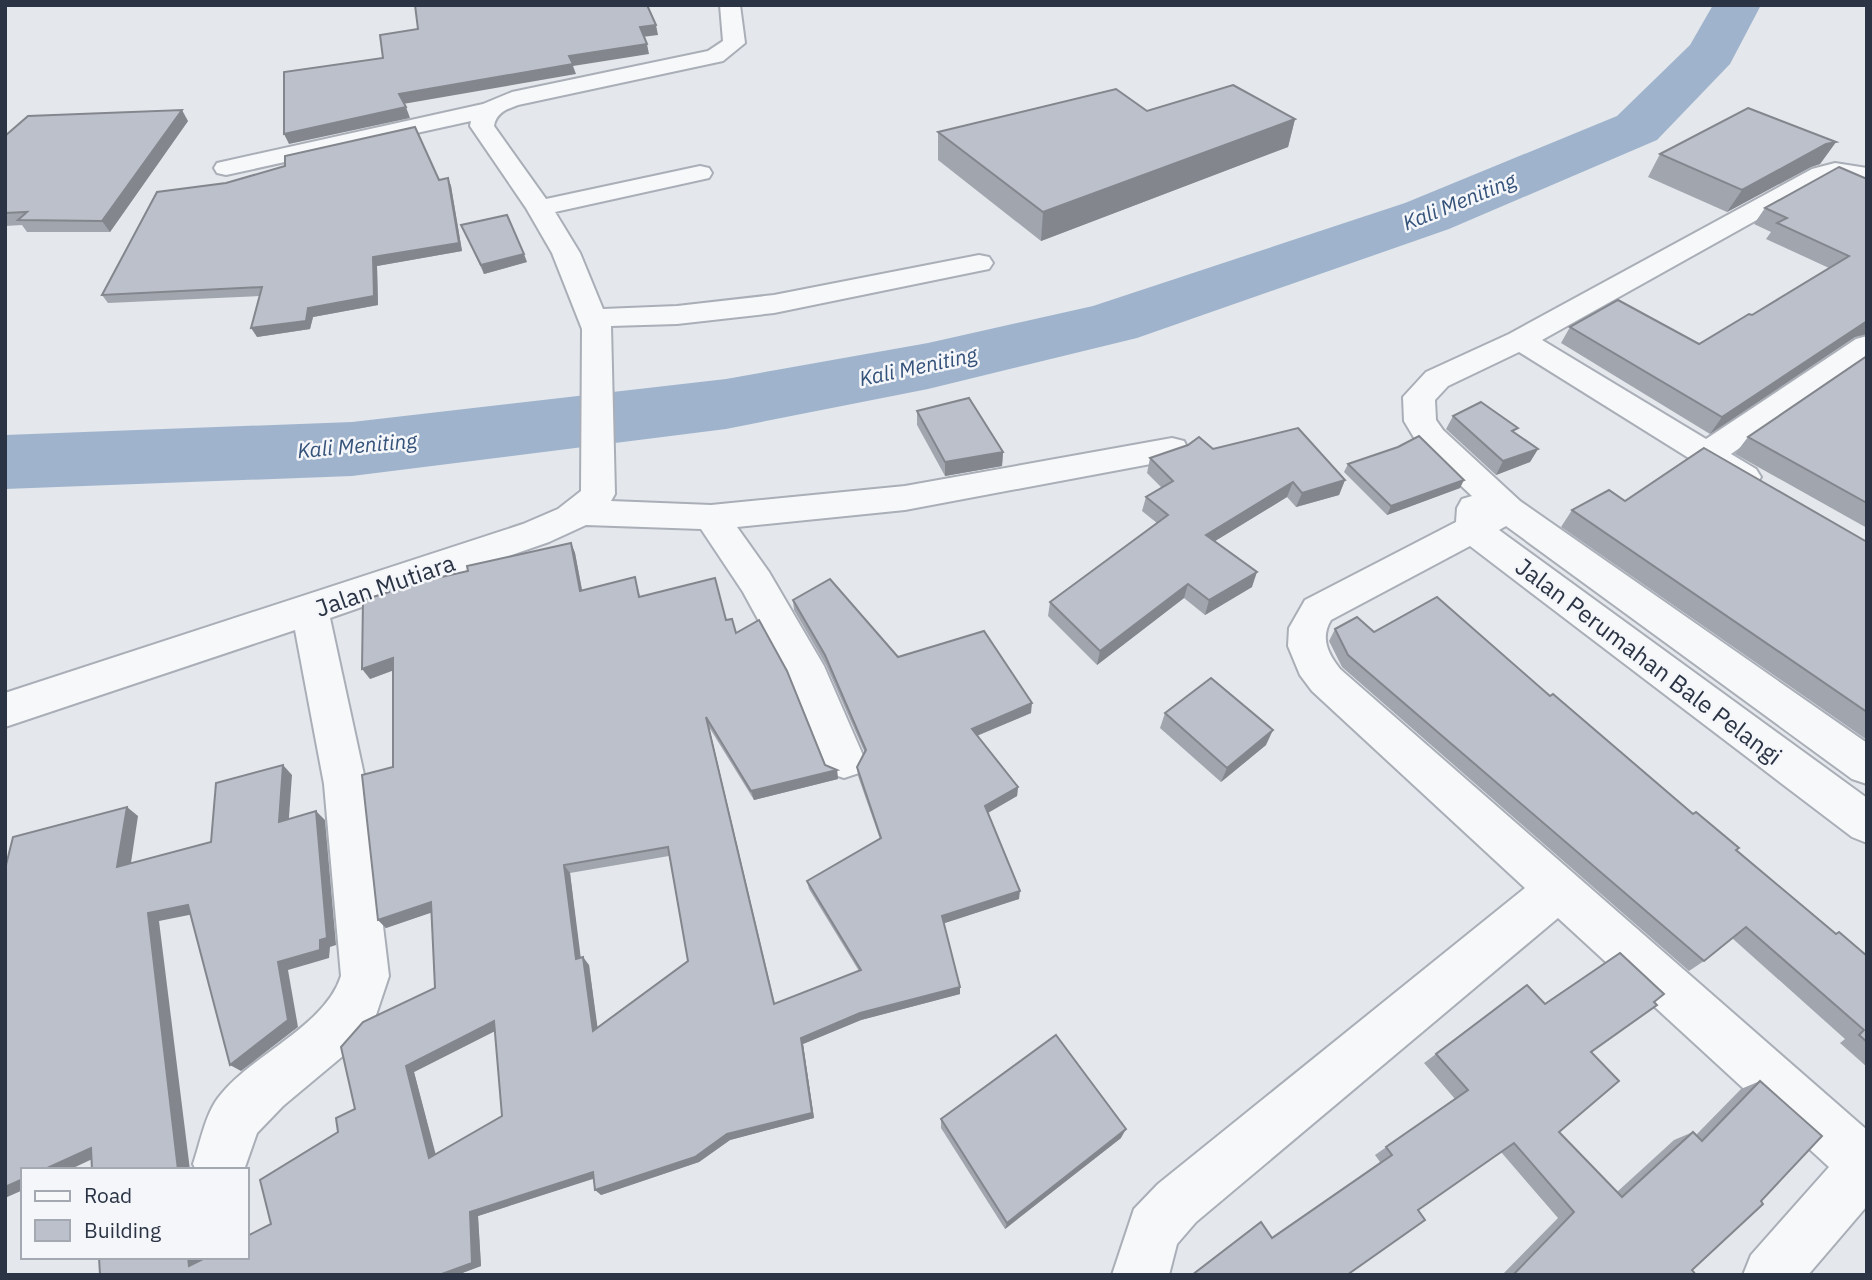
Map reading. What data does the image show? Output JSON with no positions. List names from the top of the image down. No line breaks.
{"streets":{"street":["Jalan Mutiara","Jalan Perumahan Bale Pelangi"]},"water":["Kali Meniting"],"legend":["Road","Building"]}
